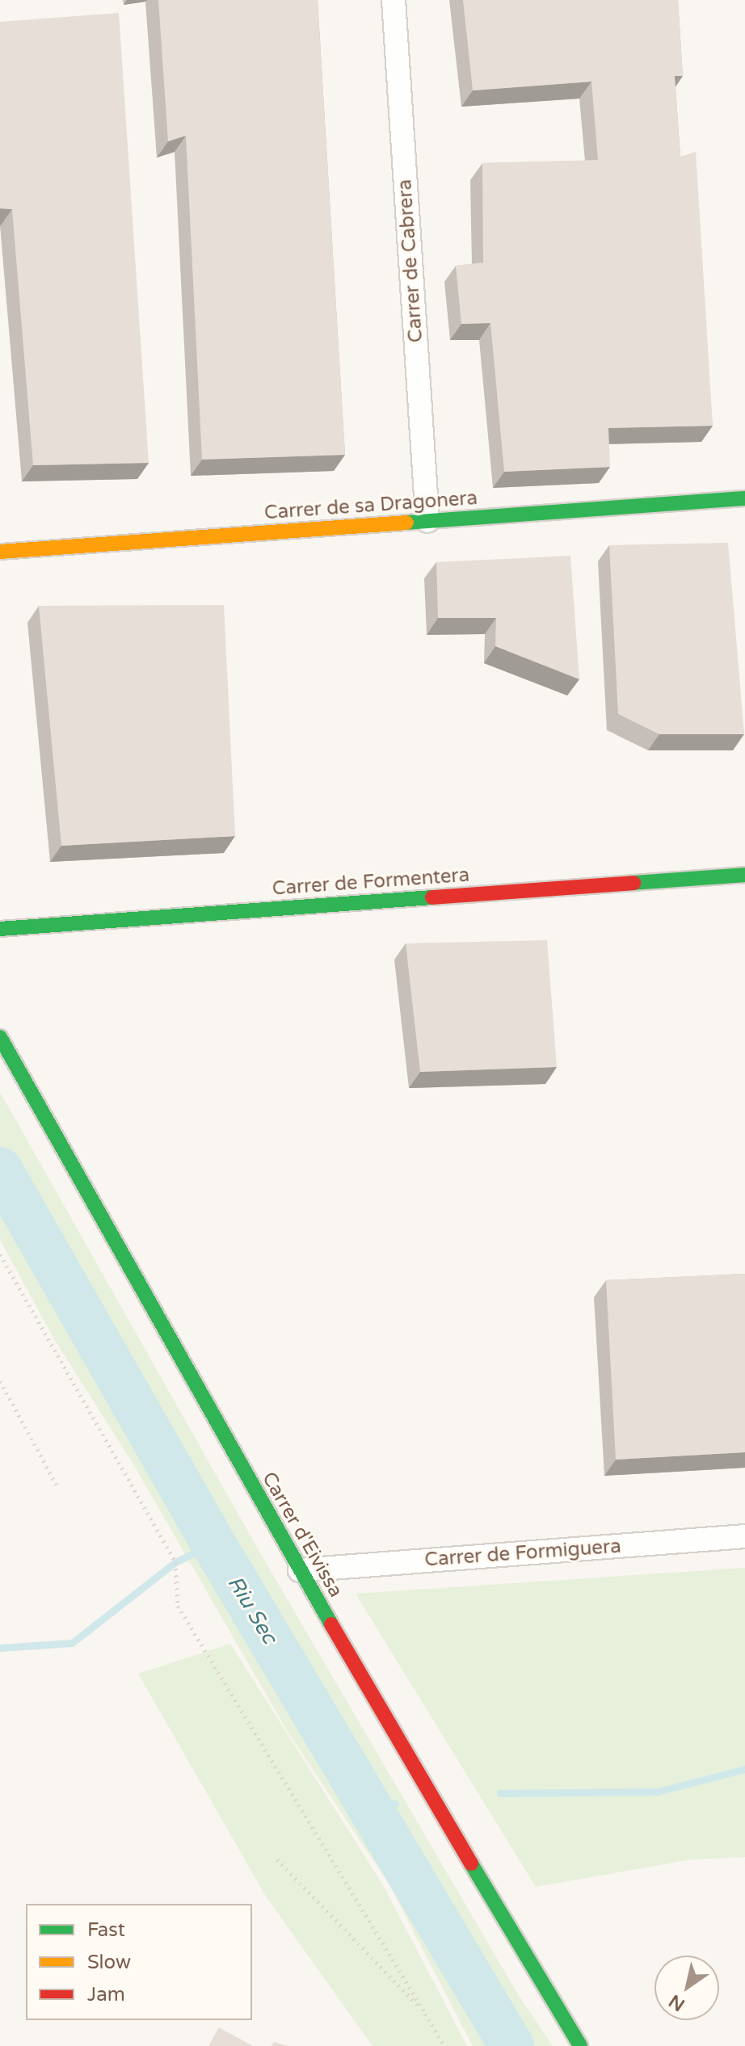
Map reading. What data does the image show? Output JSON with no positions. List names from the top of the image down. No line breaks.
{"streets":{"street":["Carrer de Cabrera","Carrer de sa Dragonera","Carrer de Formentera","Carrer d'Eivissa","Carrer de Formiguera"]},"crossings":[["Carrer de Cabrera","Carrer de sa Dragonera"],["Carrer d'Eivissa","Carrer de Formiguera"]],"water":["Riu Sec"],"legend":["Fast","Slow","Jam"],"north":"bottom left"}
